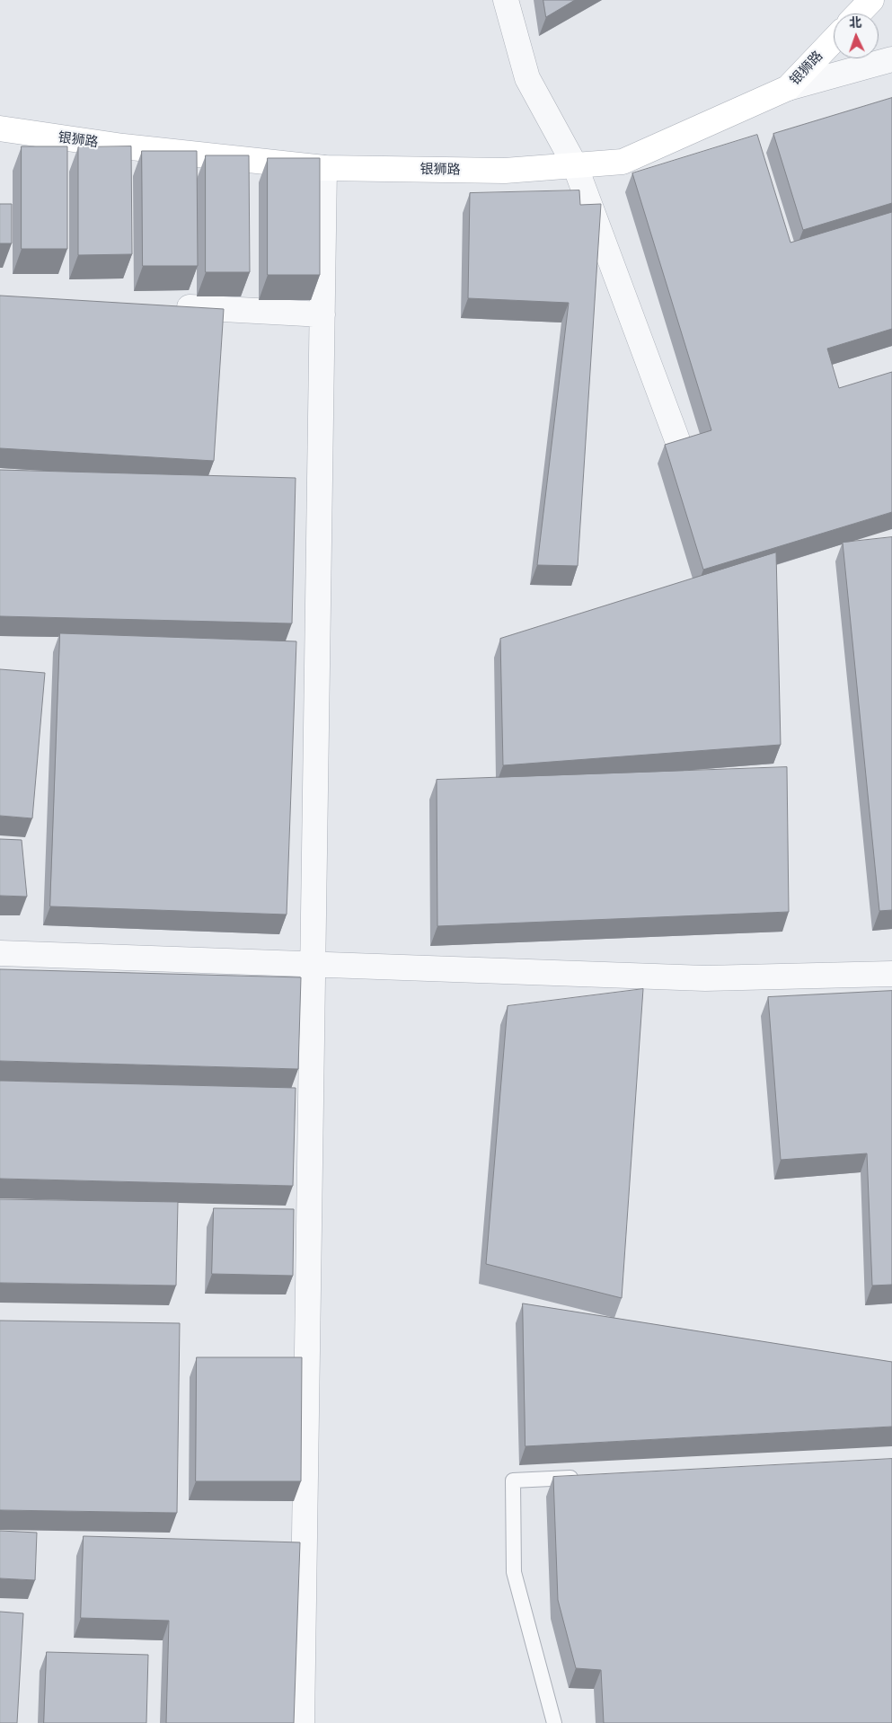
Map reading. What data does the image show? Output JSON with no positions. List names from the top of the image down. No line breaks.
{"streets":{"main road":["银狮路"]},"north":"top"}
